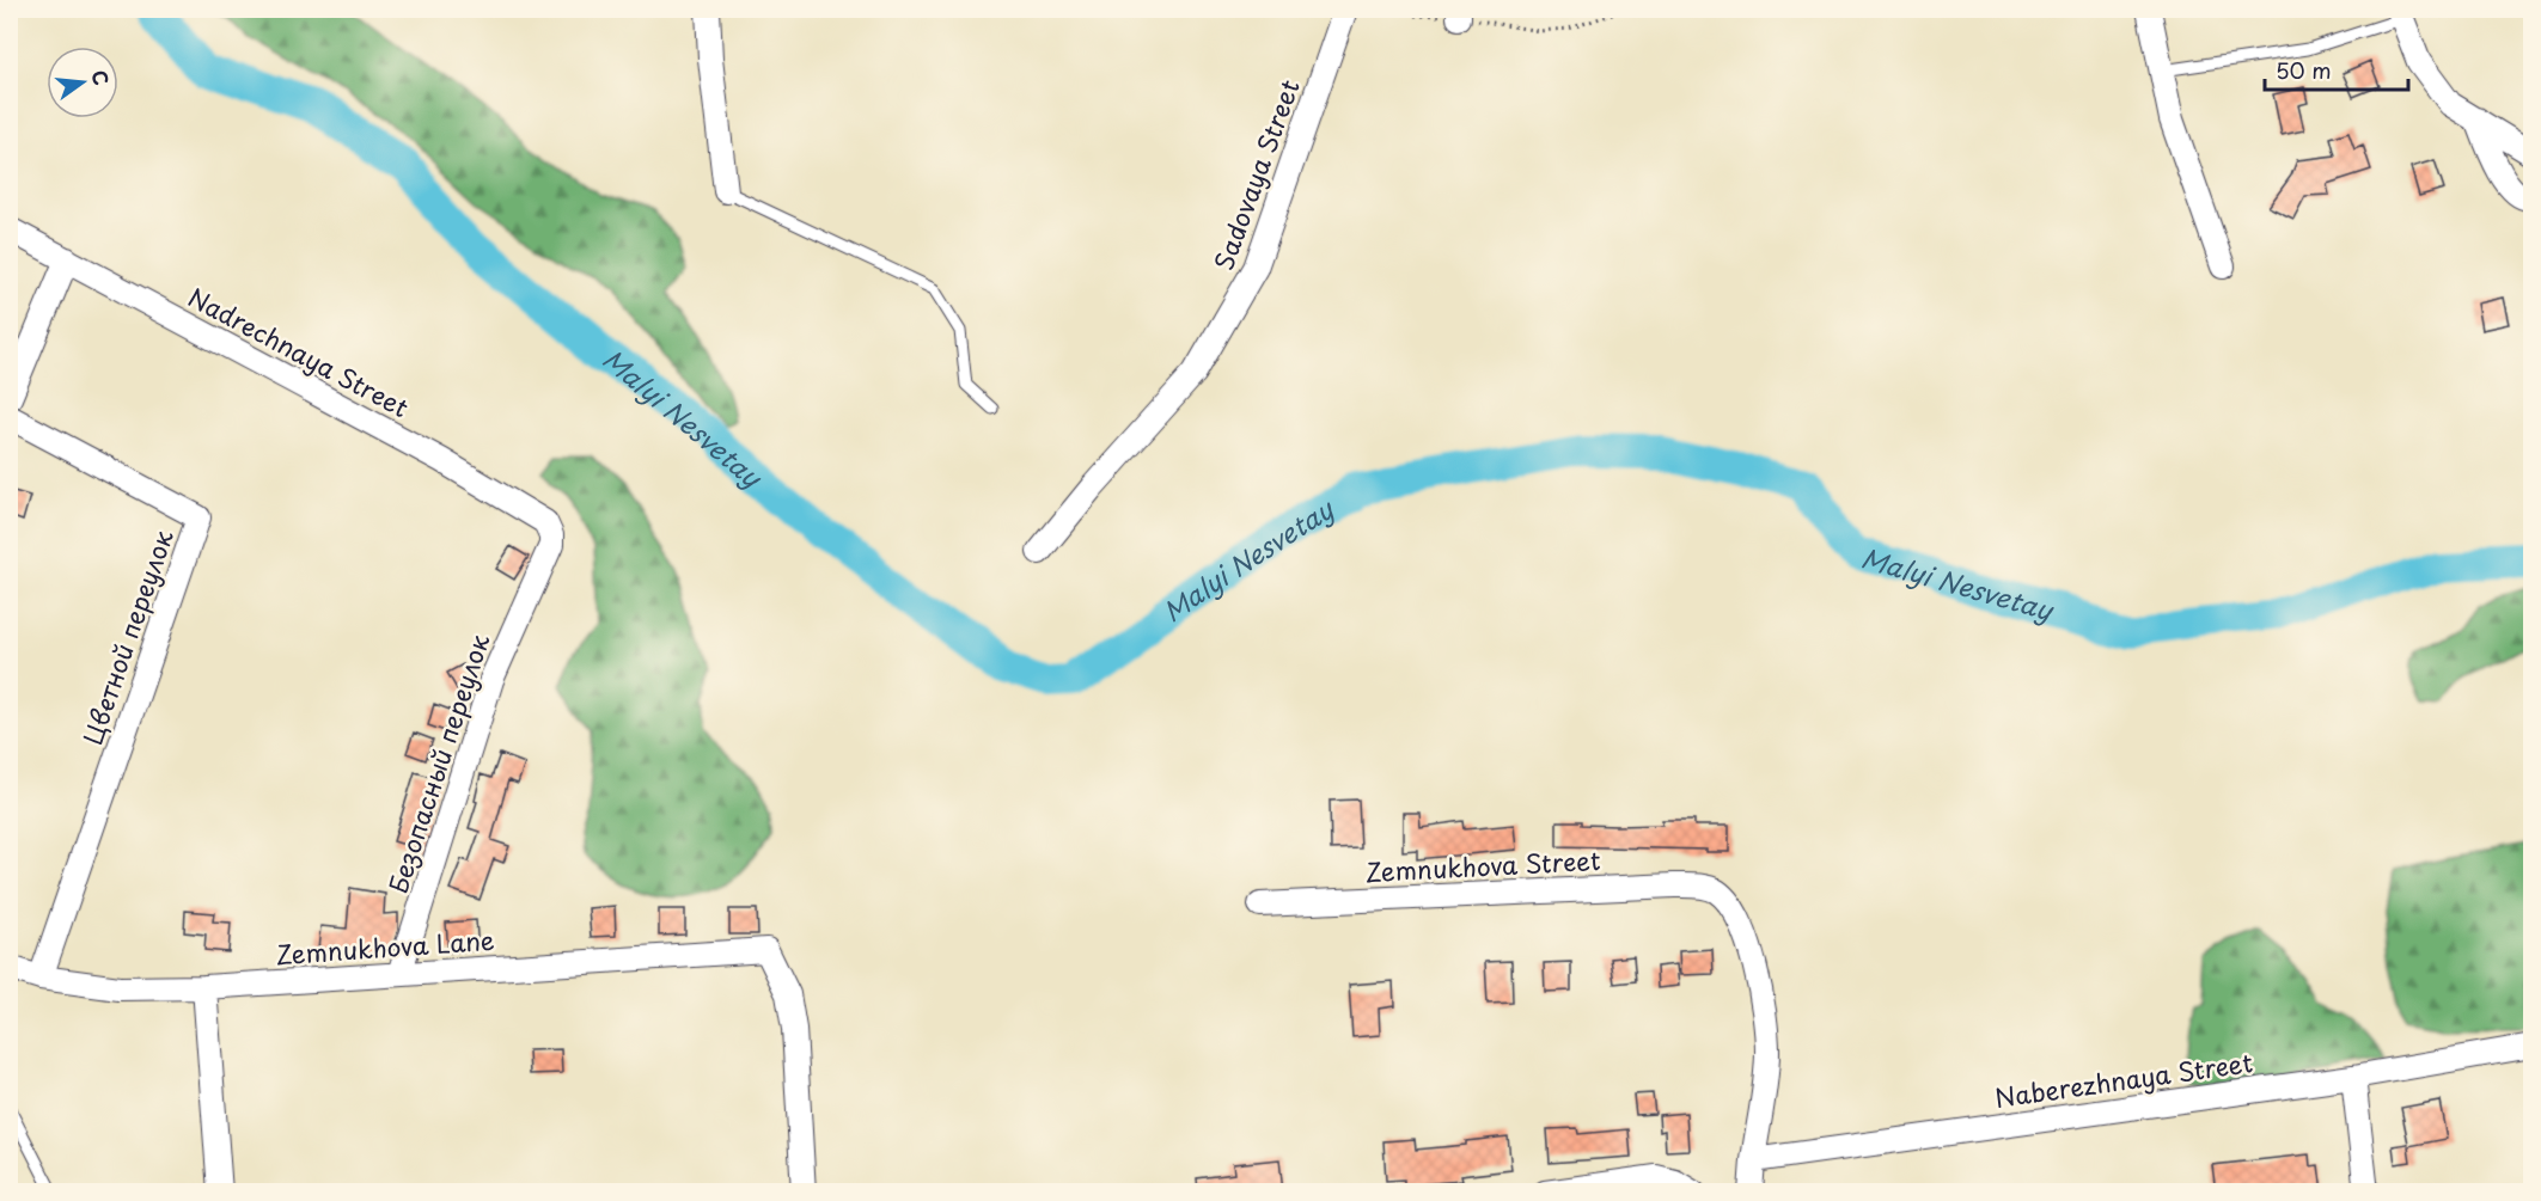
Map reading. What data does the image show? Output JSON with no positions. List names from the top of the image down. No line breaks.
{"streets":{"street":["Sadovaya Street","Nadrechnaya Street","Цветной переулок","Безопасный переулок","Zemnukhova Street","Zemnukhova Lane","Naberezhnaya Street"]},"crossings":[["Nadrechnaya Street","Безопасный переулок"],["Цветной переулок","Zemnukhova Lane"],["Безопасный переулок","Zemnukhova Lane"],["Zemnukhova Street","Naberezhnaya Street"]],"water":["Malyi Nesvetay"],"scale_bar":"50 m","north":"right"}
